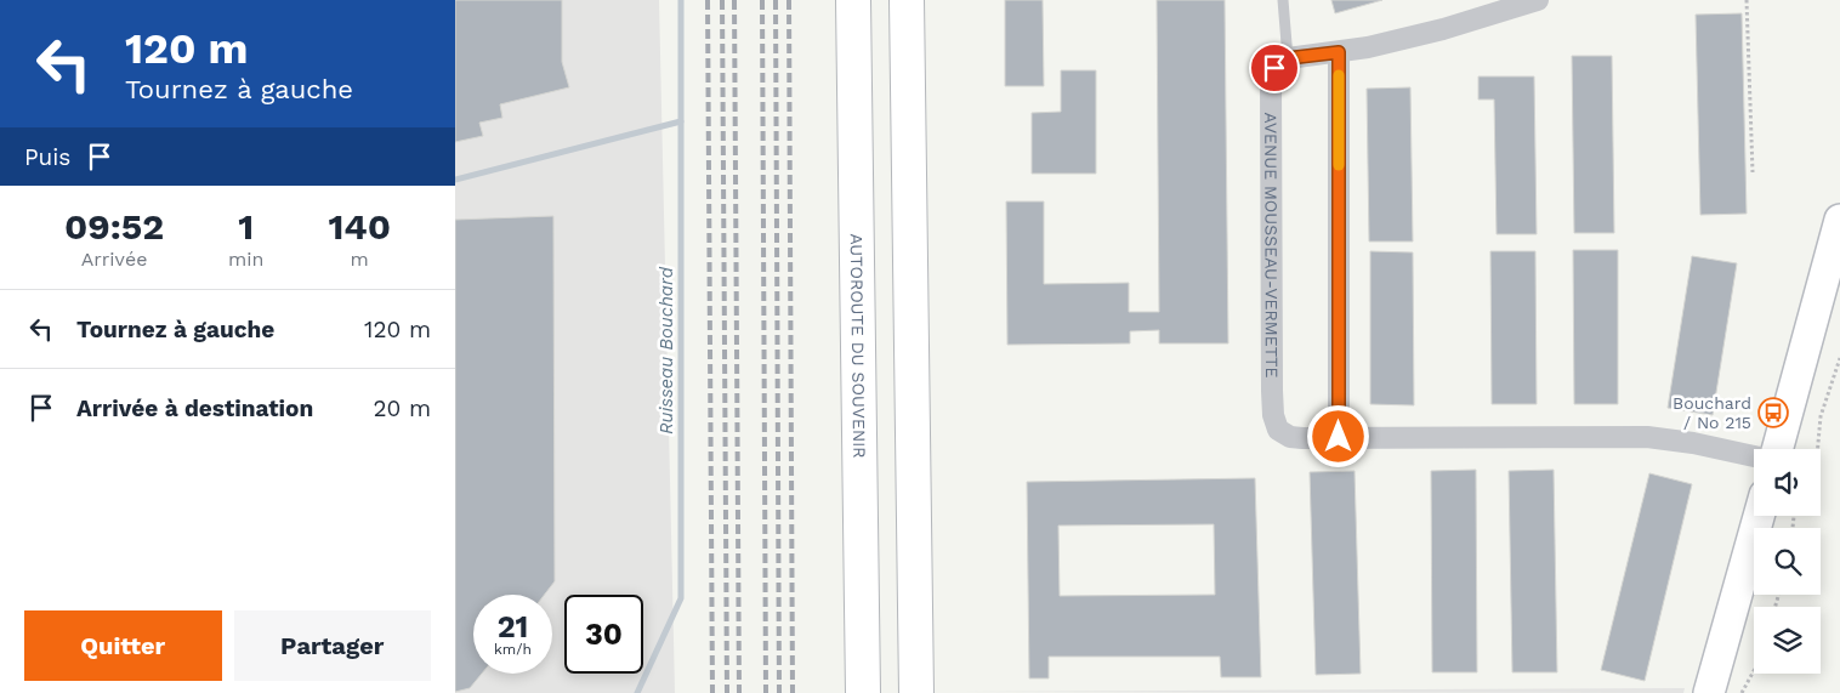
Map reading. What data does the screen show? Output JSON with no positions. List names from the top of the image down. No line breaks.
{"streets":{"highway":["AUTOROUTE DU SOUVENIR"],"street":["AVENUE MOUSSEAU-VERMETTE"]},"water":["Ruisseau Bouchard"],"places":{"bus stop":["Bouchard / No 215"]},"page":{"turn":["120 m","Tournez à gauche"],"then":"Puis","eta":["09:52","Arrivée","1","min","140","m"],"list":[{"name":"Tournez à gauche","value":"120 m"},{"name":"Arrivée à destination","value":"20 m"}],"speed":"21 km/h","limit":"30","buttons":["Quitter","Partager"]}}
